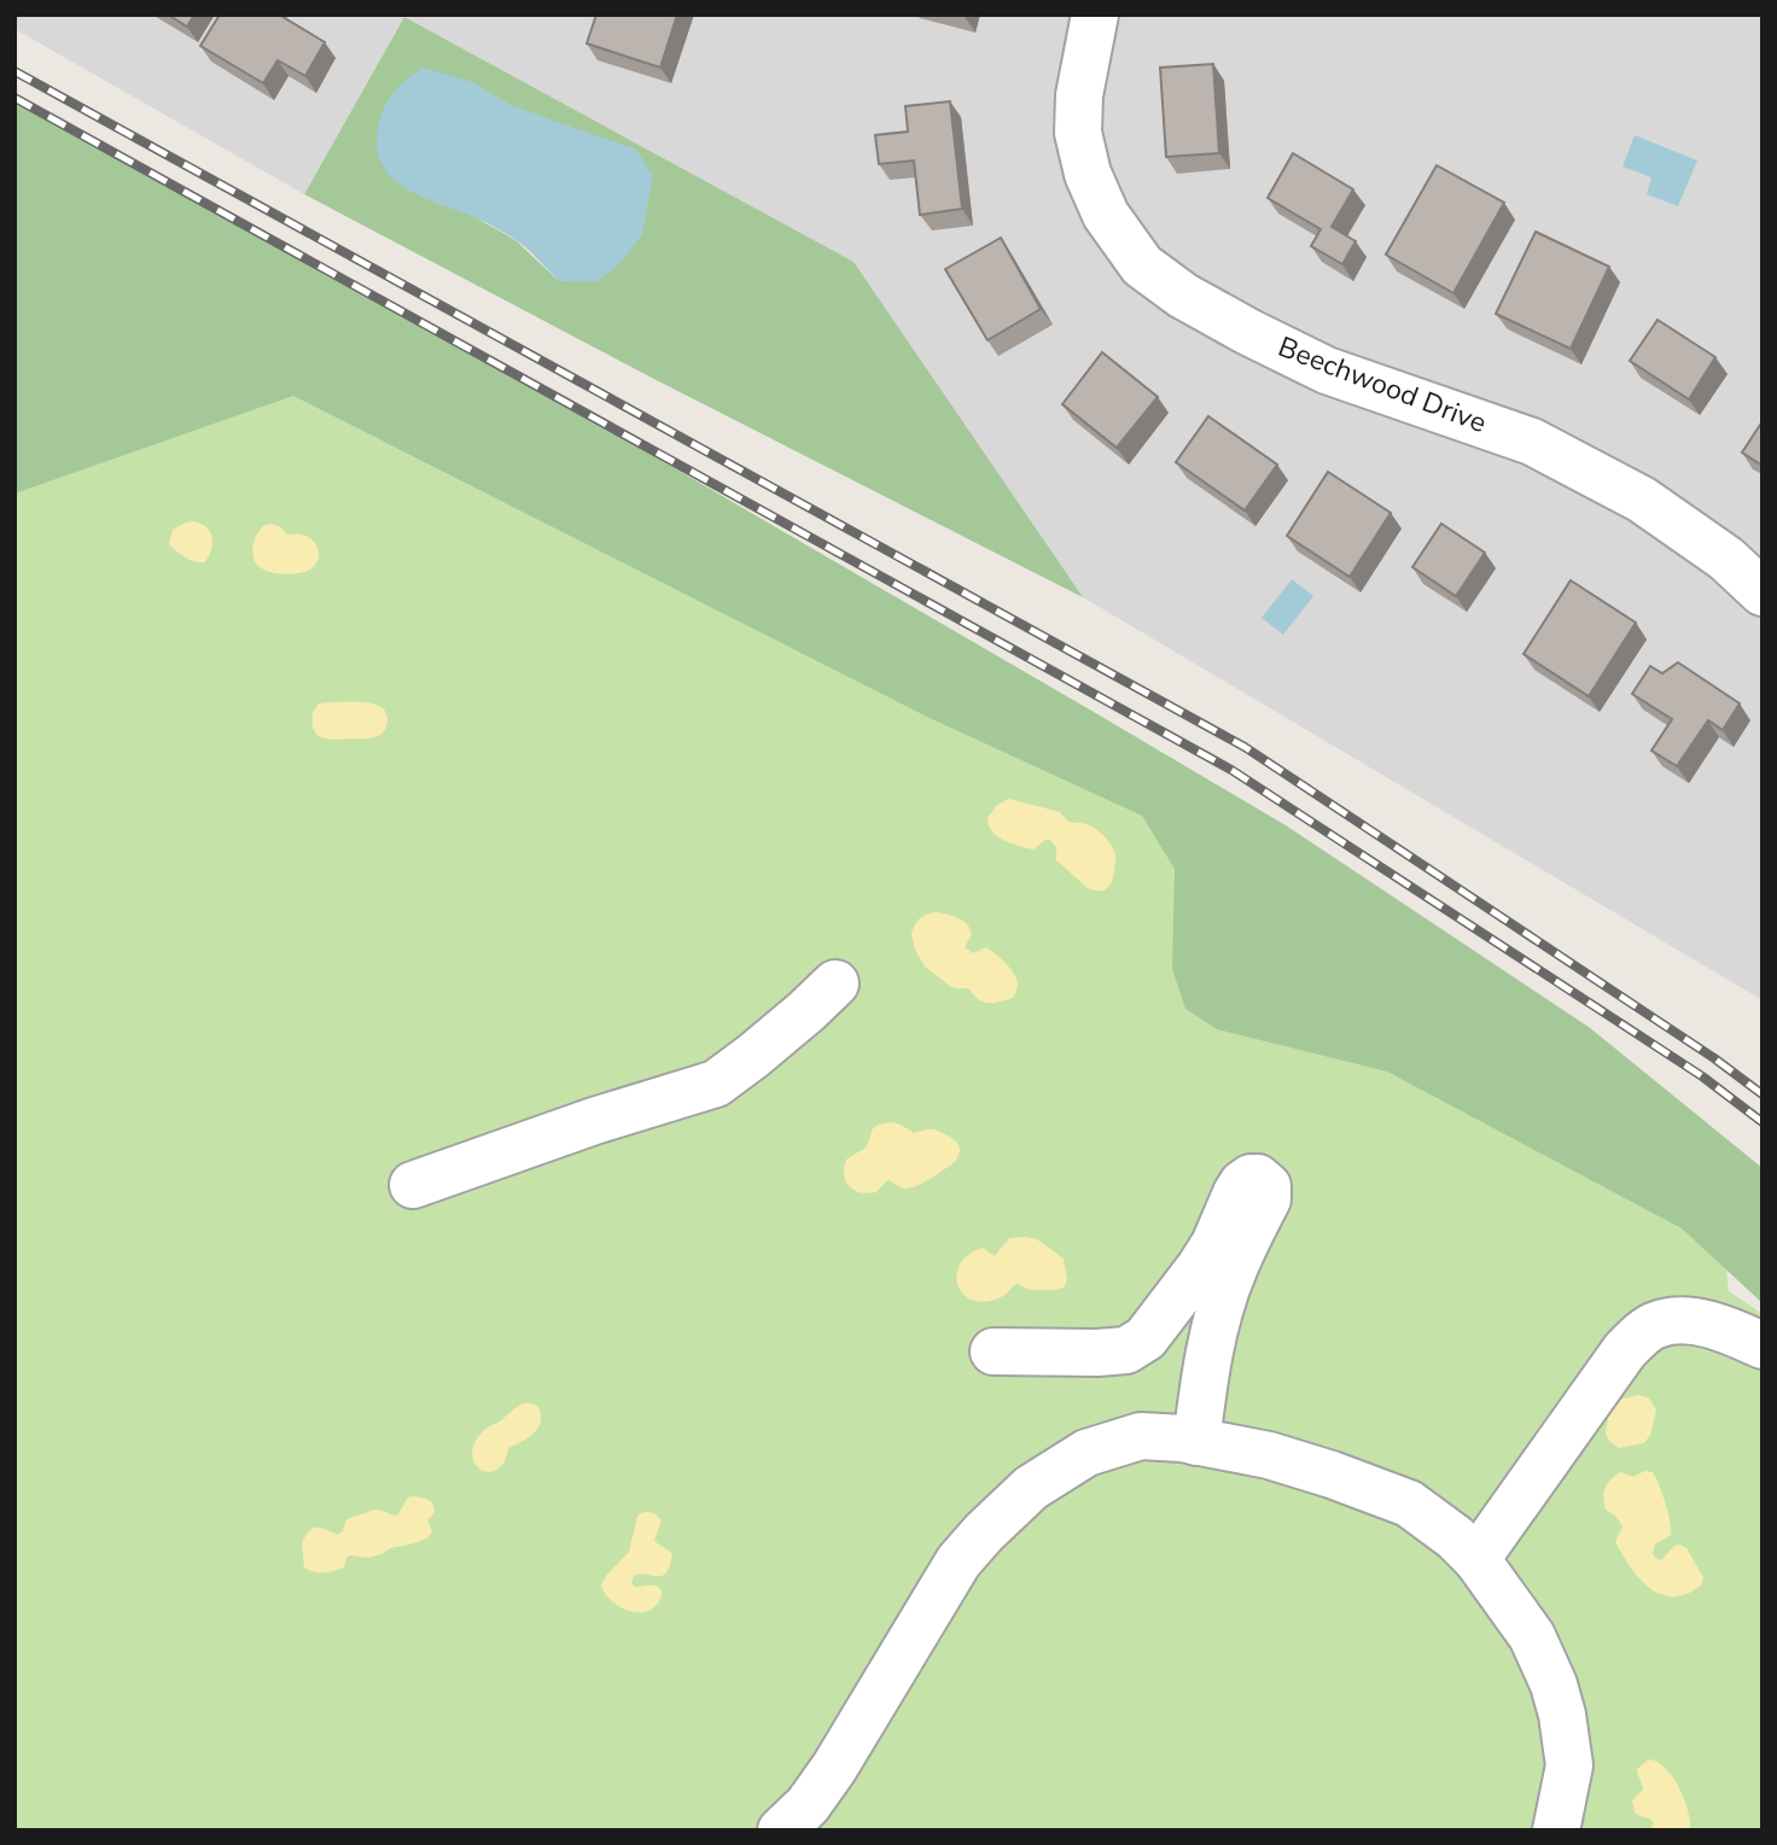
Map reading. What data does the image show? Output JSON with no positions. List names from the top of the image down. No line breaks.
{"streets":{"street":["Beechwood Drive"]}}
